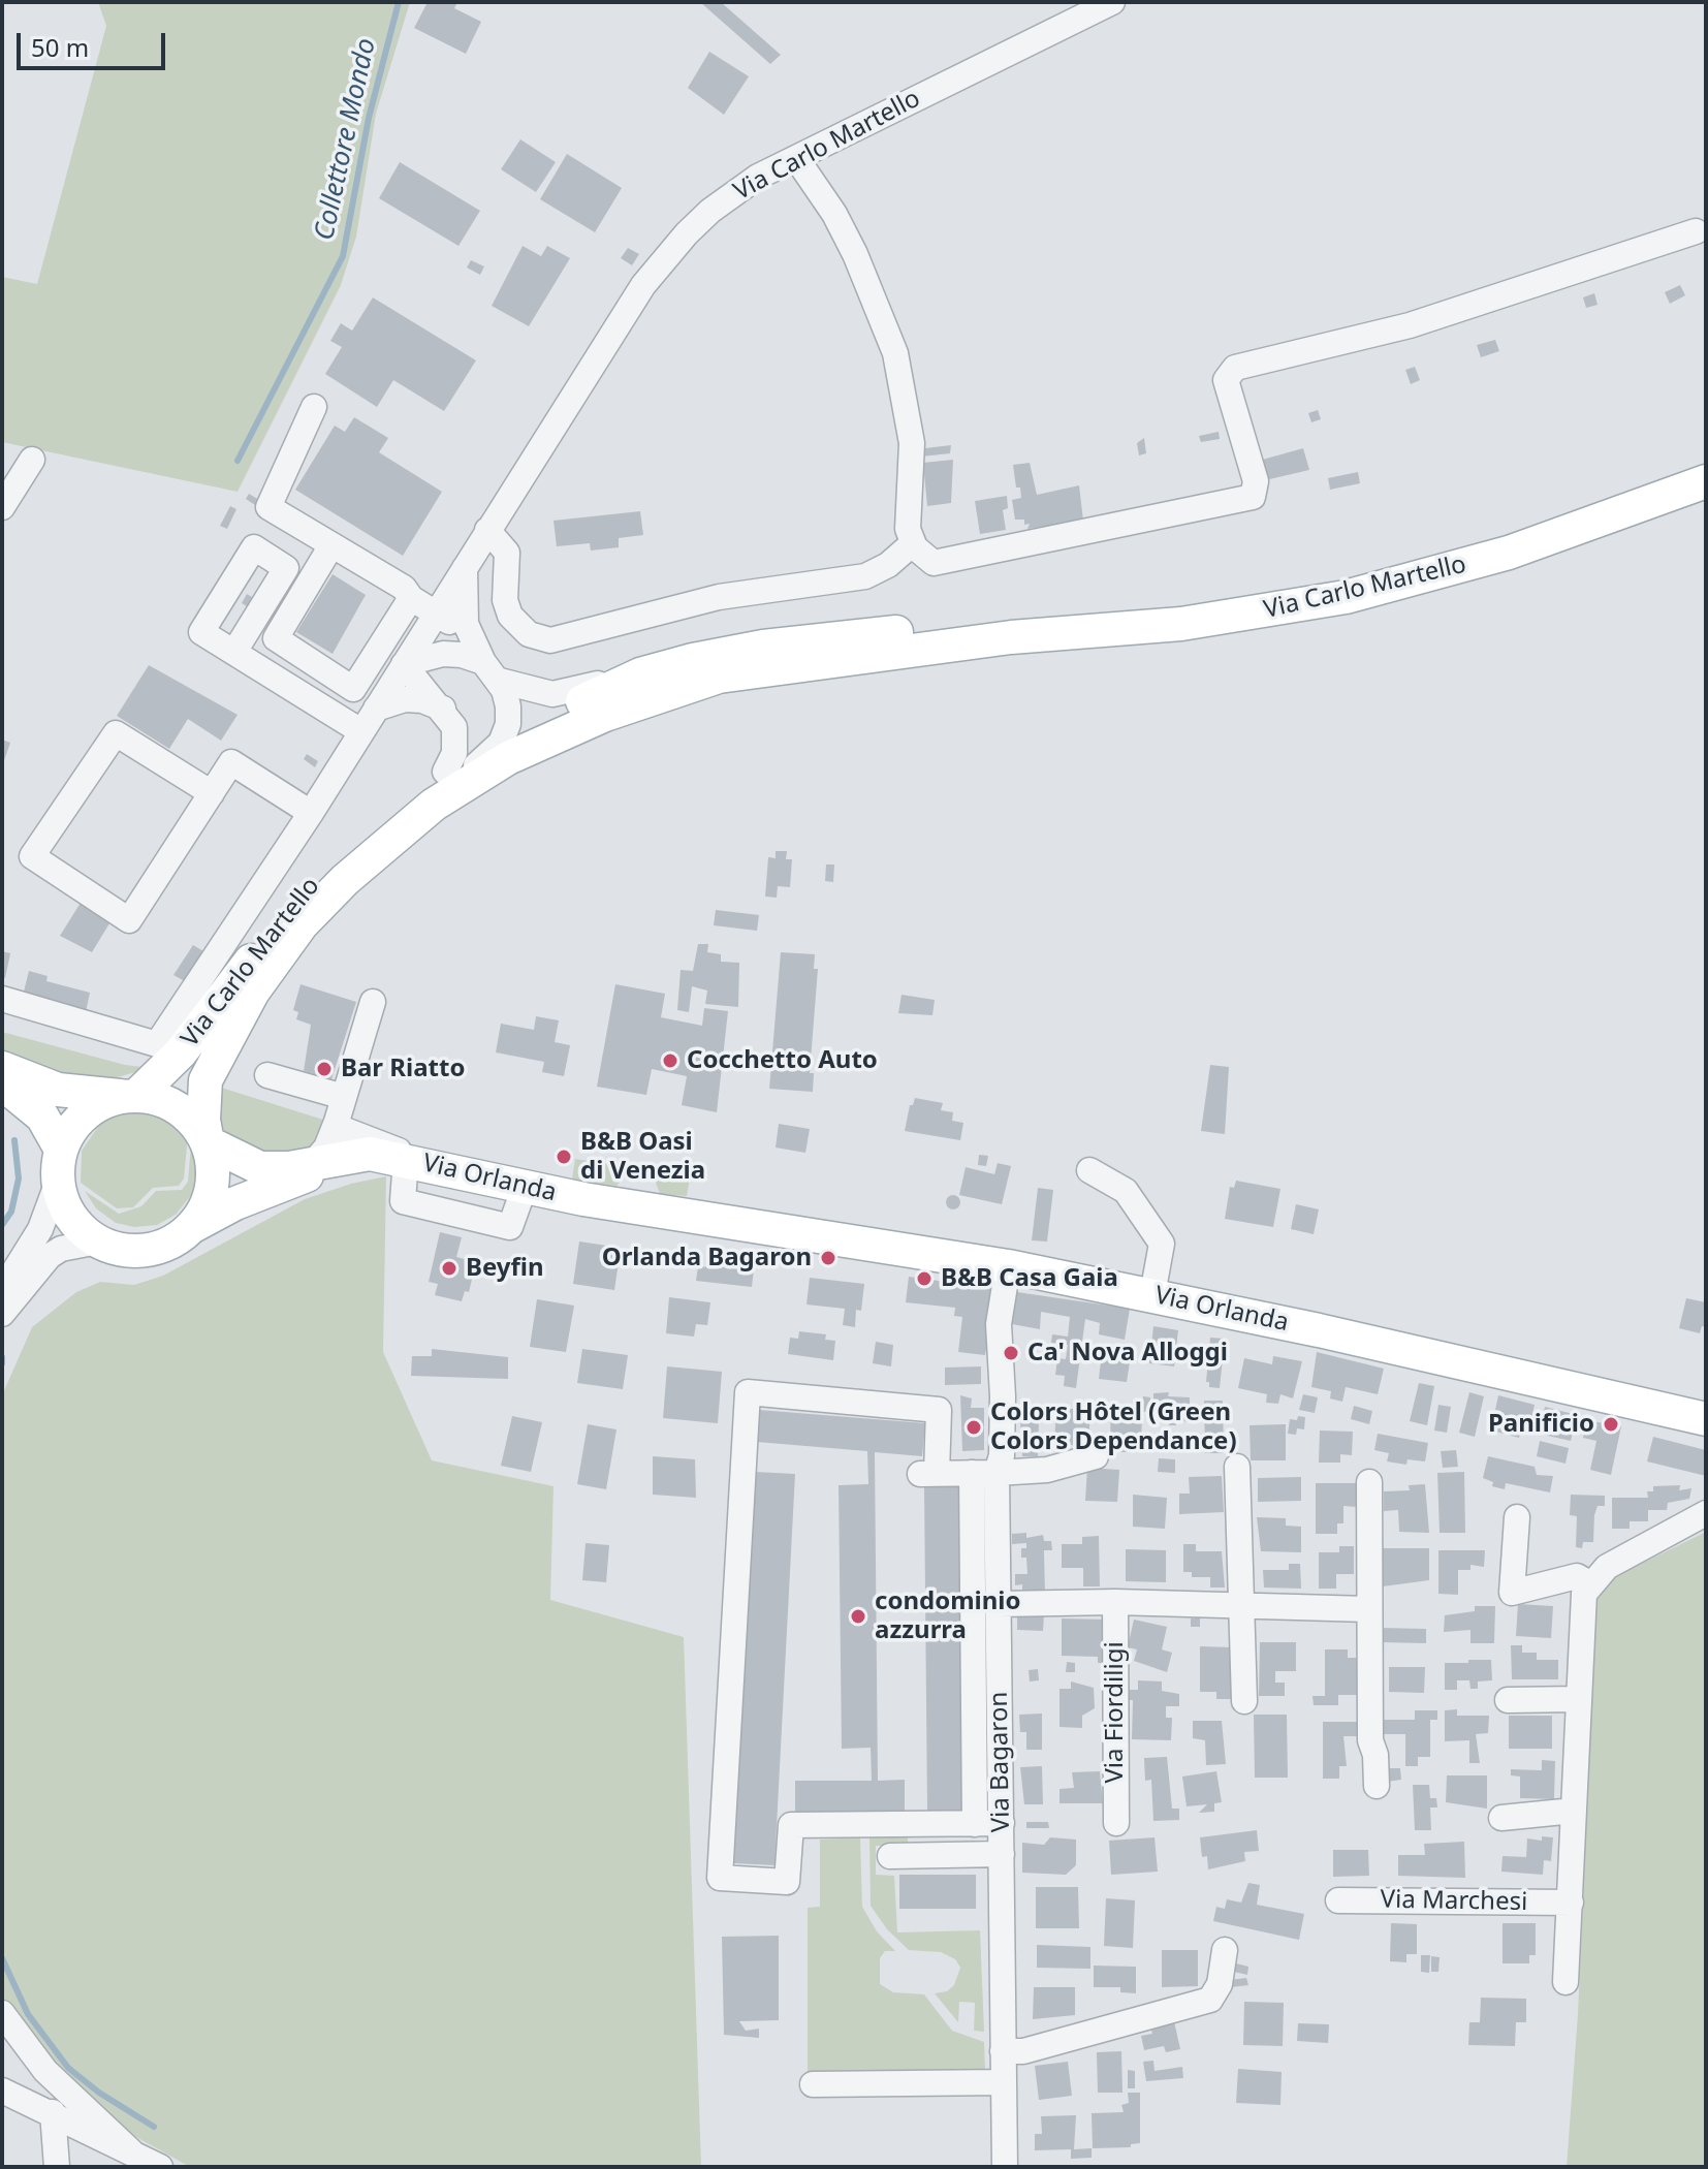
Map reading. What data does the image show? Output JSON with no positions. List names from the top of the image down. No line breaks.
{"streets":{"main road":["Via Carlo Martello","Via Orlanda"],"street":["Via Fiordiligi","Via Bagaron","Via Marchesi"]},"crossings":[["Via Carlo Martello","Via Orlanda"],["Via Orlanda","Via Bagaron"]],"water":["Collettore Mondo"],"places":["Cocchetto Auto","Bar Riatto","B&B Oasi di Venezia","Orlanda Bagaron","Beyfin","B&B Casa Gaia","Ca' Nova Alloggi","Panificio","Colors Hôtel (Green Colors Dependance)","condominio azzurra"],"scale_bar":"50 m"}
